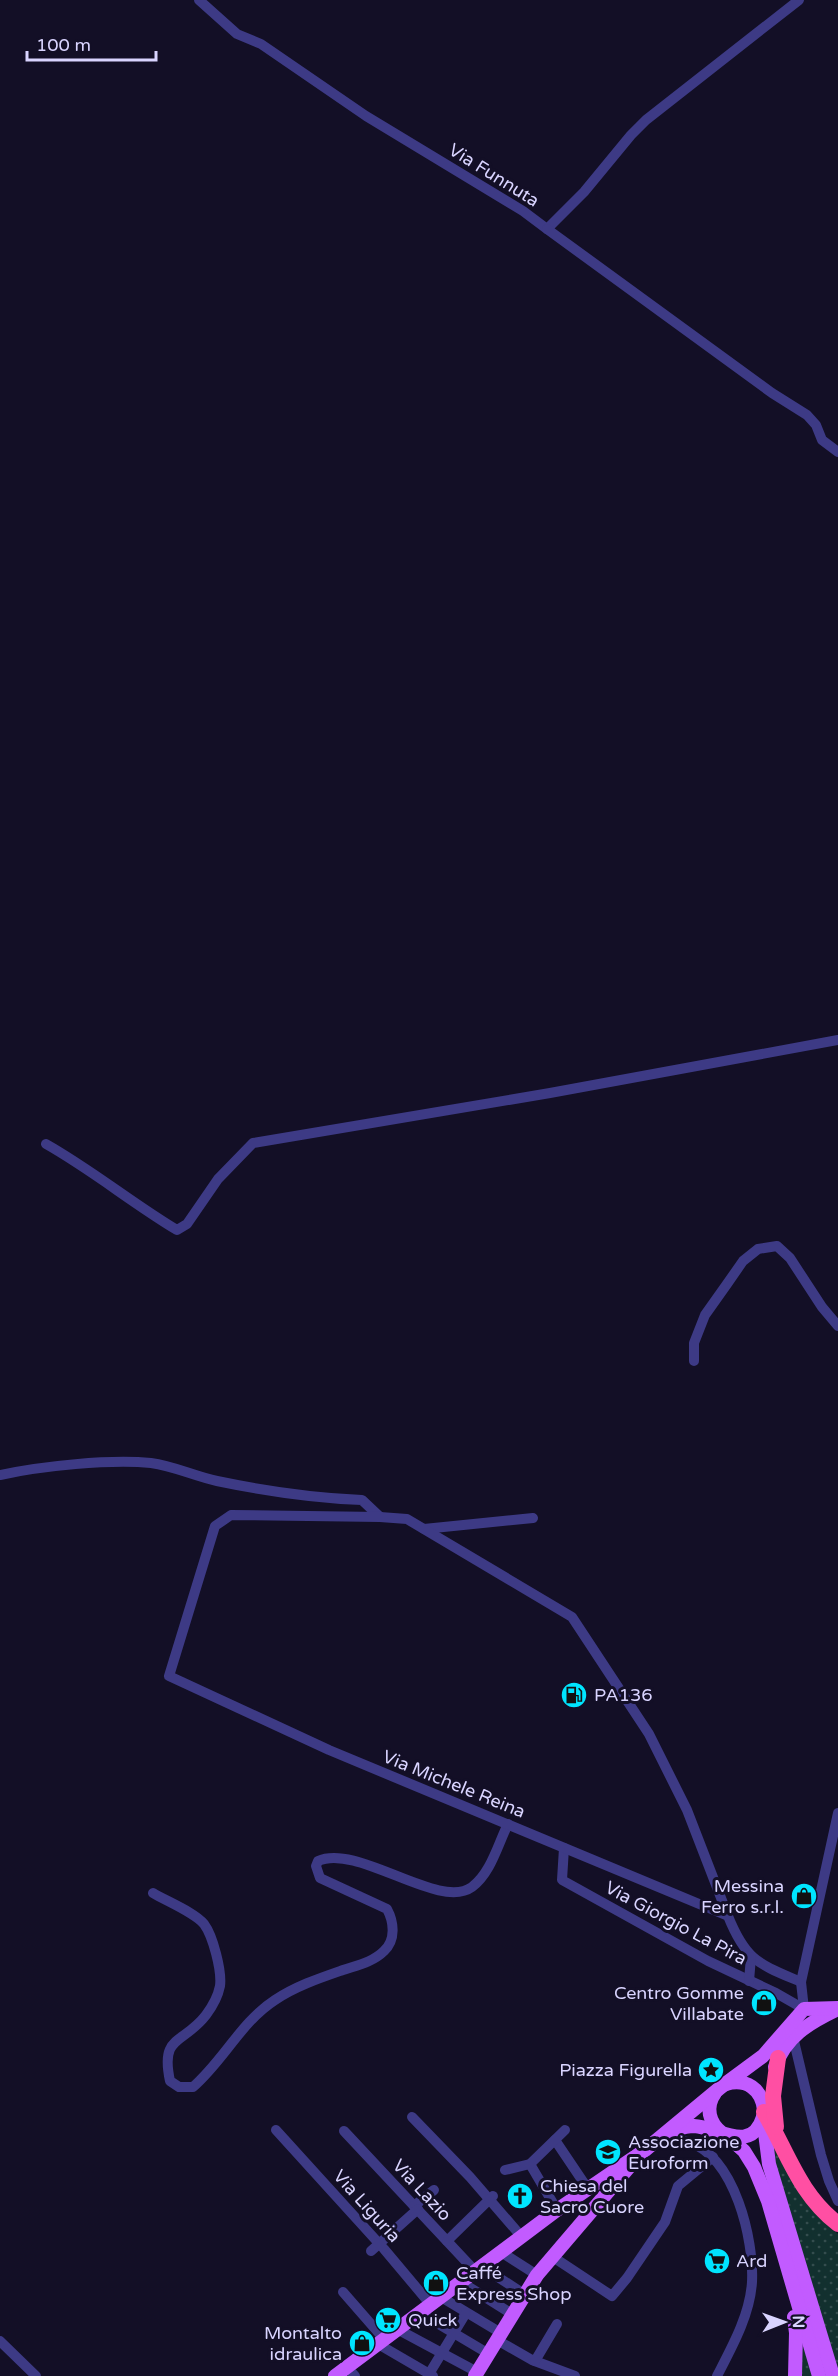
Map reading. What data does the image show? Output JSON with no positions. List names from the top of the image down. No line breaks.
{"streets":{"street":["Via Funnuta","Via Michele Reina","Via Giorgio La Pira","Via Lazio","Via Liguria"]},"crossings":[["Via Michele Reina","Via Giorgio La Pira"]],"places":{"fuel station":["PA136"],"shop":["Messina Ferro s.r.l.","Centro Gomme Villabate","Caffé Express Shop","Montalto idraulica"],"place":["Piazza Figurella"],"school or university":["Associazione Euroform"],"church":["Chiesa del Sacro Cuore"],"supermarket":["Ard","Quick"]},"scale_bar":"100 m","north":"right"}
